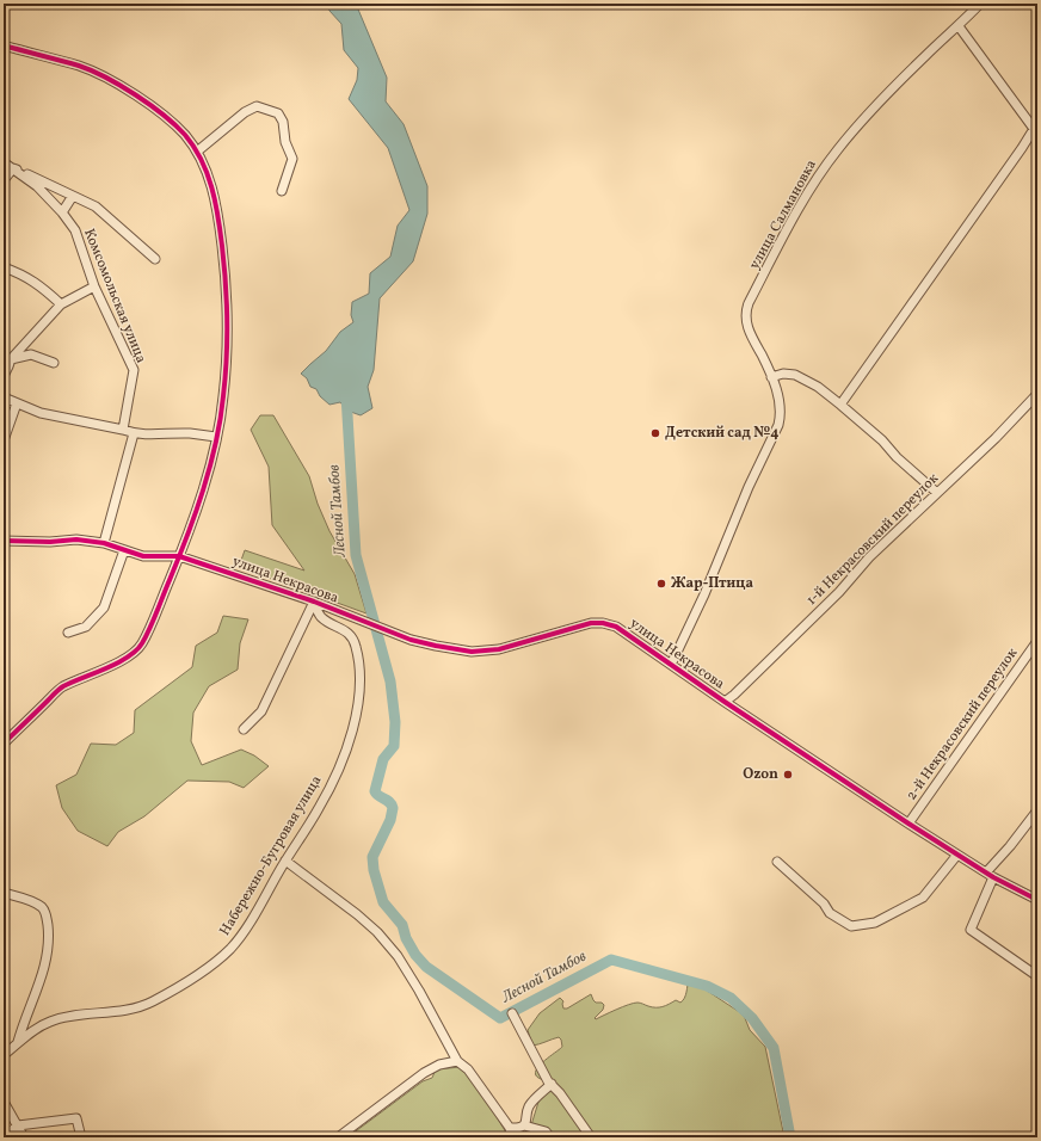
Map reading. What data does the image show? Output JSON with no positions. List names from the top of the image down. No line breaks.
{"streets":{"street":["улица Салмановка","Комсомольская улица","1-й Некрасовский переулок","улица Некрасова","2-й Некрасовский переулок","Набережно-Бугровая улица"]},"crossings":[["улица Салмановка","улица Некрасова"],["1-й Некрасовский переулок","улица Некрасова"],["улица Некрасова","2-й Некрасовский переулок"],["улица Некрасова","Набережно-Бугровая улица"]],"water":["Лесной Тамбов"],"places":["Детский сад №4","Жар-Птица","Ozon"]}
